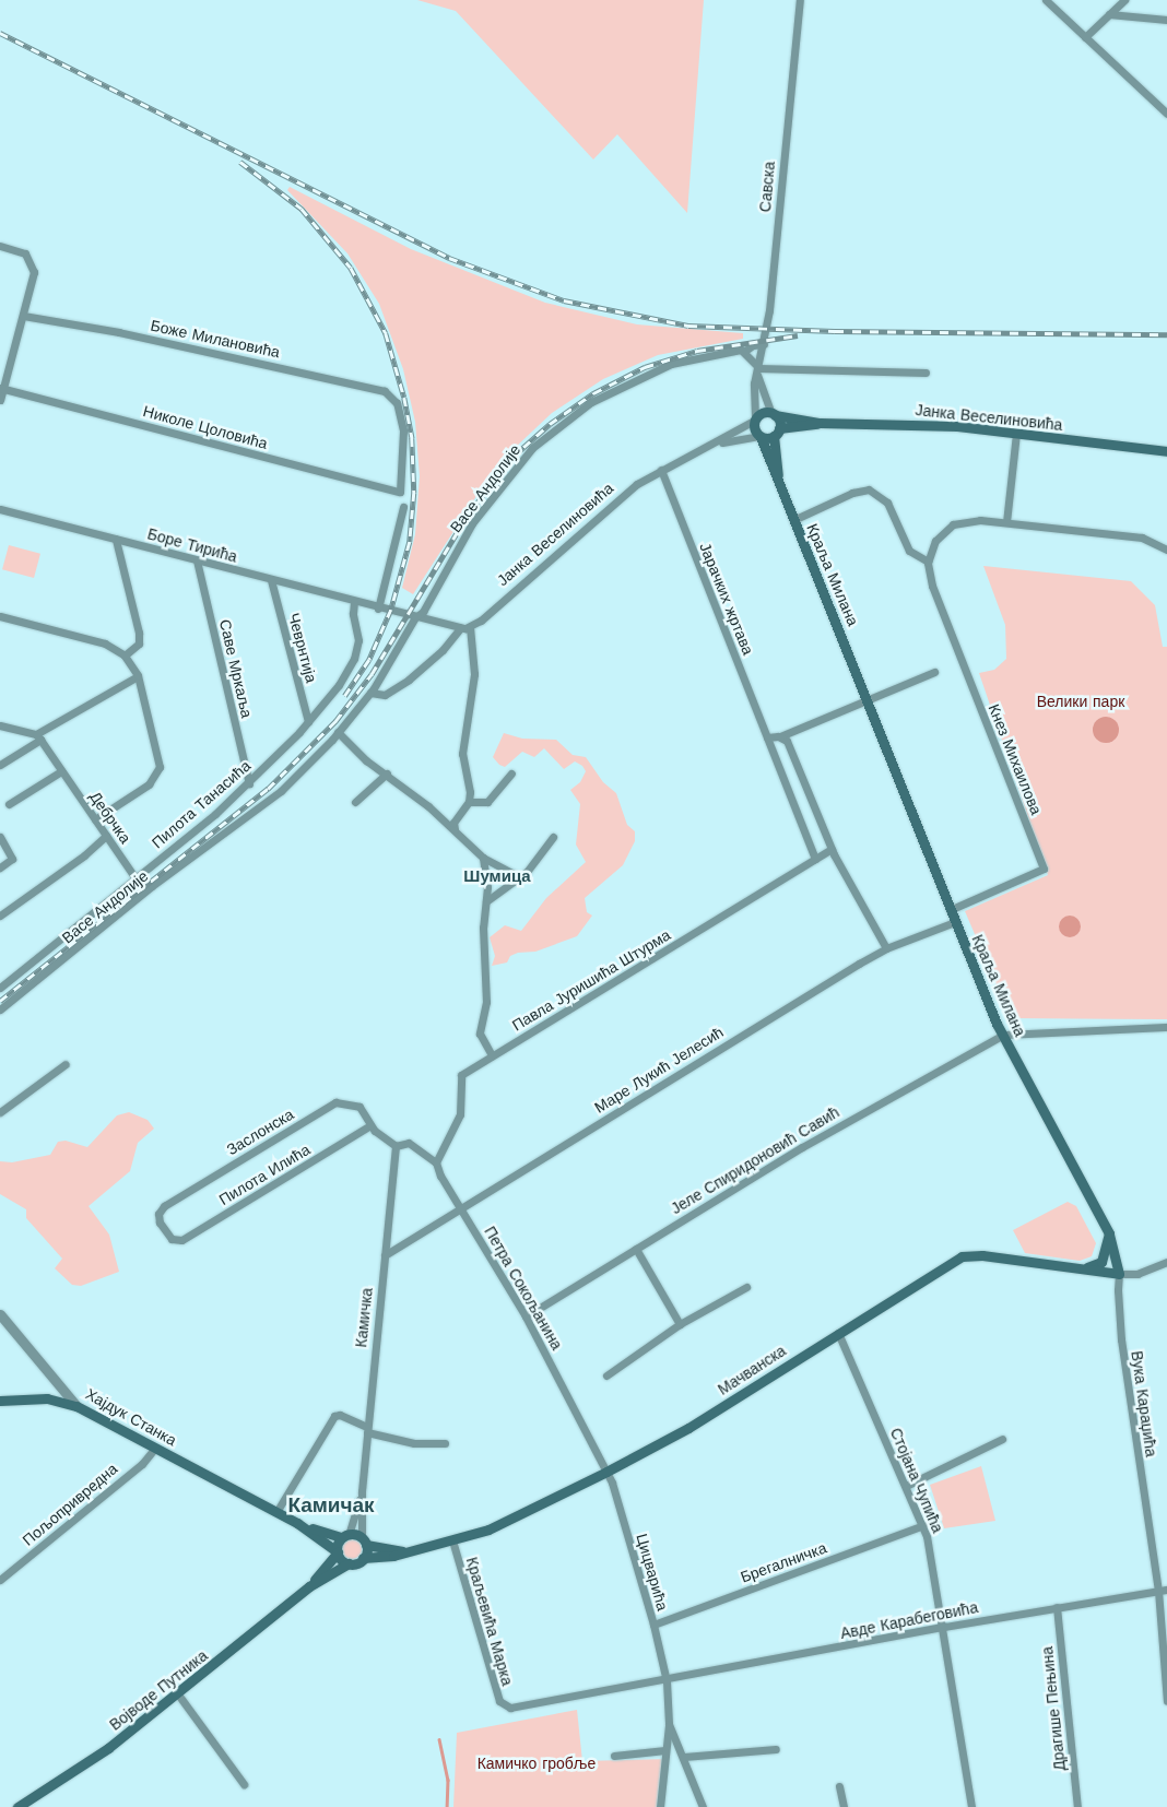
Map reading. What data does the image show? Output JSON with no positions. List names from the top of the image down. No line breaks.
{"streets":{"main road":["Јанка Веселиновића","Краља Милана","Мачванска","Хајдук Станка","Војводе Путника"],"street":["Савска","Боже Милановића","Николе Цоловића","Васе Андолије","Боре Тирића","Јарачких жртава","Чеврнтија","Саве Мркаља","Кнез Михаилова","Пилота Танасића","Дебрчка","Павла Јуришића Штурма","Маре Лукић Јелесић","Заслонска","Јеле Спиридоновић Савић","Пилота Илића","Петра Сокољанина","Камичка","Вука Караџића","Стојана Чупића","Пољопривредна","Брегалничка","Цицварића","Авде Карабеговића","Краљевића Марка","Драгише Пењина"]},"crossings":[["Савска","Јанка Веселиновића"],["Савска","Васе Андолије"],["Савска","Краља Милана"],["Боже Милановића","Николе Цоловића"],["Јанка Веселиновића","Краља Милана"],["Јанка Веселиновића","Јарачких жртава"],["Васе Андолије","Боре Тирића"],["Боре Тирића","Чеврнтија"],["Боре Тирића","Саве Мркаља"],["Боре Тирића","Пилота Танасића"],["Краља Милана","Кнез Михаилова"],["Краља Милана","Маре Лукић Јелесић"],["Краља Милана","Јеле Спиридоновић Савић"],["Краља Милана","Мачванска"],["Краља Милана","Вука Караџића"],["Јарачких жртава","Павла Јуришића Штурма"],["Чеврнтија","Пилота Танасића"],["Саве Мркаља","Пилота Танасића"],["Пилота Танасића","Дебрчка"],["Павла Јуришића Штурма","Петра Сокољанина"],["Маре Лукић Јелесић","Петра Сокољанина"],["Маре Лукић Јелесић","Камичка"],["Заслонска","Пилота Илића"],["Заслонска","Петра Сокољанина"],["Заслонска","Камичка"],["Јеле Спиридоновић Савић","Петра Сокољанина"],["Петра Сокољанина","Камичка"],["Петра Сокољанина","Мачванска"],["Петра Сокољанина","Цицварића"],["Камичка","Мачванска"],["Камичка","Хајдук Станка"],["Камичка","Војводе Путника"],["Мачванска","Вука Караџића"],["Мачванска","Хајдук Станка"],["Мачванска","Стојана Чупића"],["Мачванска","Цицварића"],["Мачванска","Краљевића Марка"],["Мачванска","Војводе Путника"],["Вука Караџића","Авде Карабеговића"],["Хајдук Станка","Пољопривредна"],["Хајдук Станка","Војводе Путника"],["Стојана Чупића","Брегалничка"],["Стојана Чупића","Авде Карабеговића"],["Брегалничка","Цицварића"],["Цицварића","Авде Карабеговића"],["Цицварића","Краљевића Марка"],["Авде Карабеговића","Краљевића Марка"],["Авде Карабеговића","Драгише Пењина"]],"districts":["Шумица","Камичак"],"parks":["Велики парк","Камичко гробље"]}
